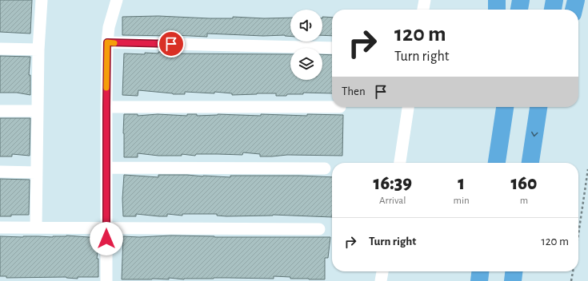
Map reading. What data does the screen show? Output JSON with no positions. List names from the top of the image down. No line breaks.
{"page":{"turn":["120 m","Turn right"],"then":"Then","eta":["16:39","Arrival","1","min","160","m"],"list":[{"name":"Turn right","value":"120 m"}]}}
